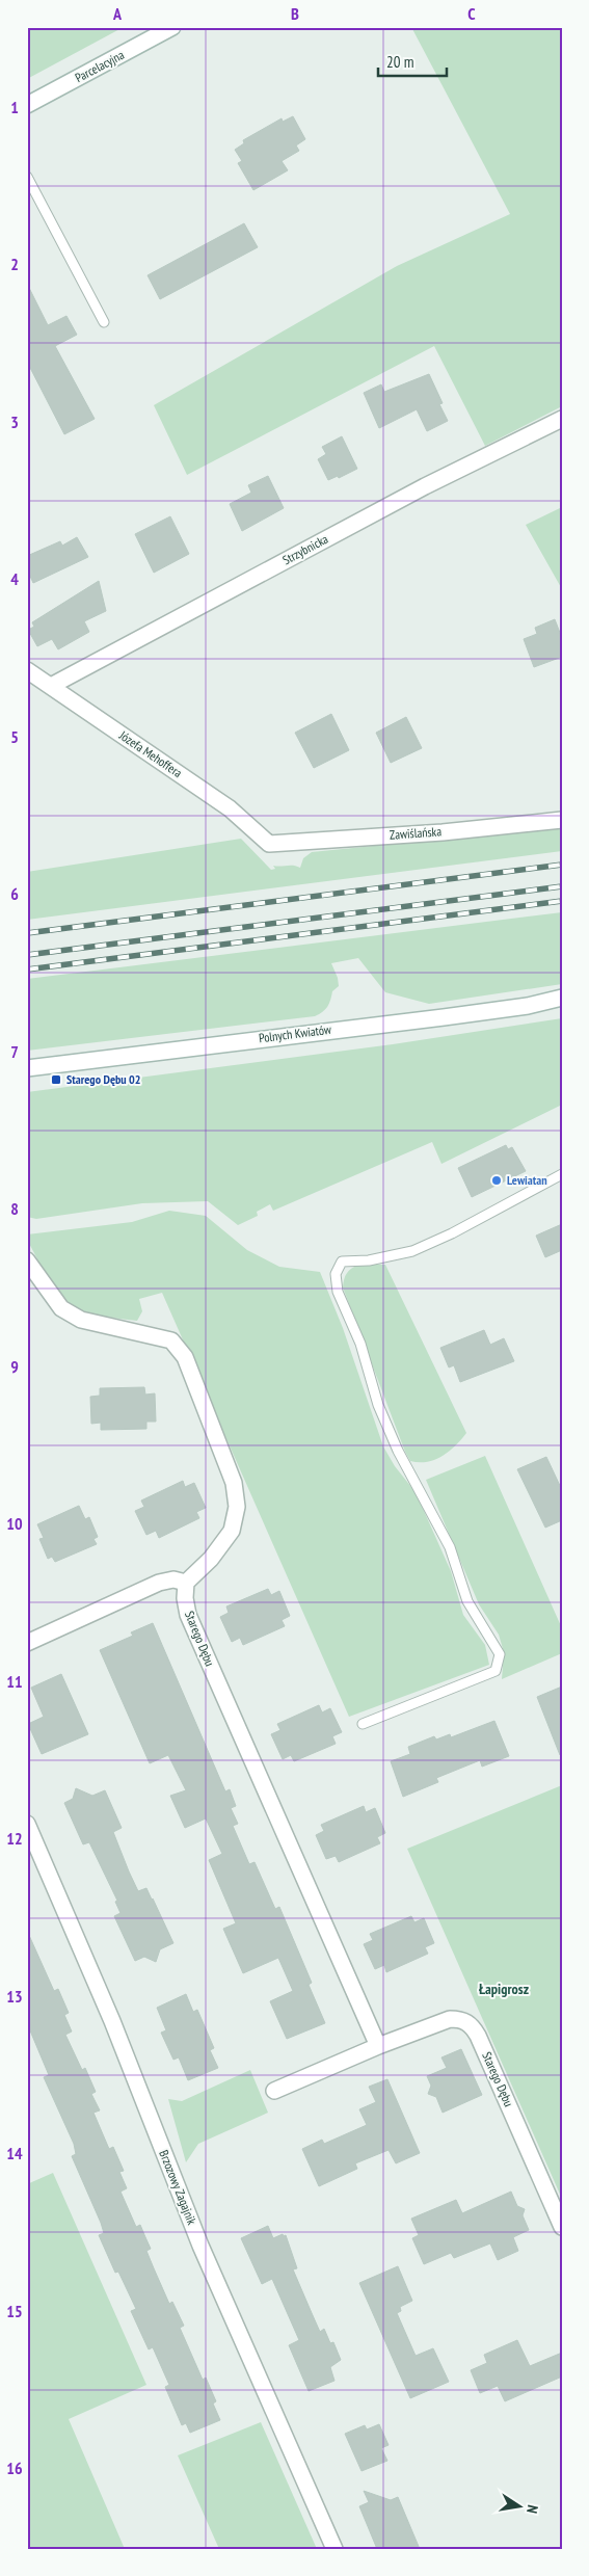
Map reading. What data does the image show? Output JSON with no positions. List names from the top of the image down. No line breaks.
{"streets":{"street":["Parcelacyjna","Strzybnicka","Józefa Mehoffera","Zawiślańska","Polnych Kwiatów","Starego Dębu","Brzozowy Zagajnik"]},"crossings":[["Strzybnicka","Józefa Mehoffera"],["Józefa Mehoffera","Zawiślańska"]],"districts":["Łapigrosz"],"places":{"transit":["Starego Dębu 02"],"other":["Lewiatan"]},"scale_bar":"20 m","north":"right","grid":{"columns":["A","B","C"],"rows":["1","2","3","4","5","6","7","8","9","10","11","12","13","14","15","16"]}}
